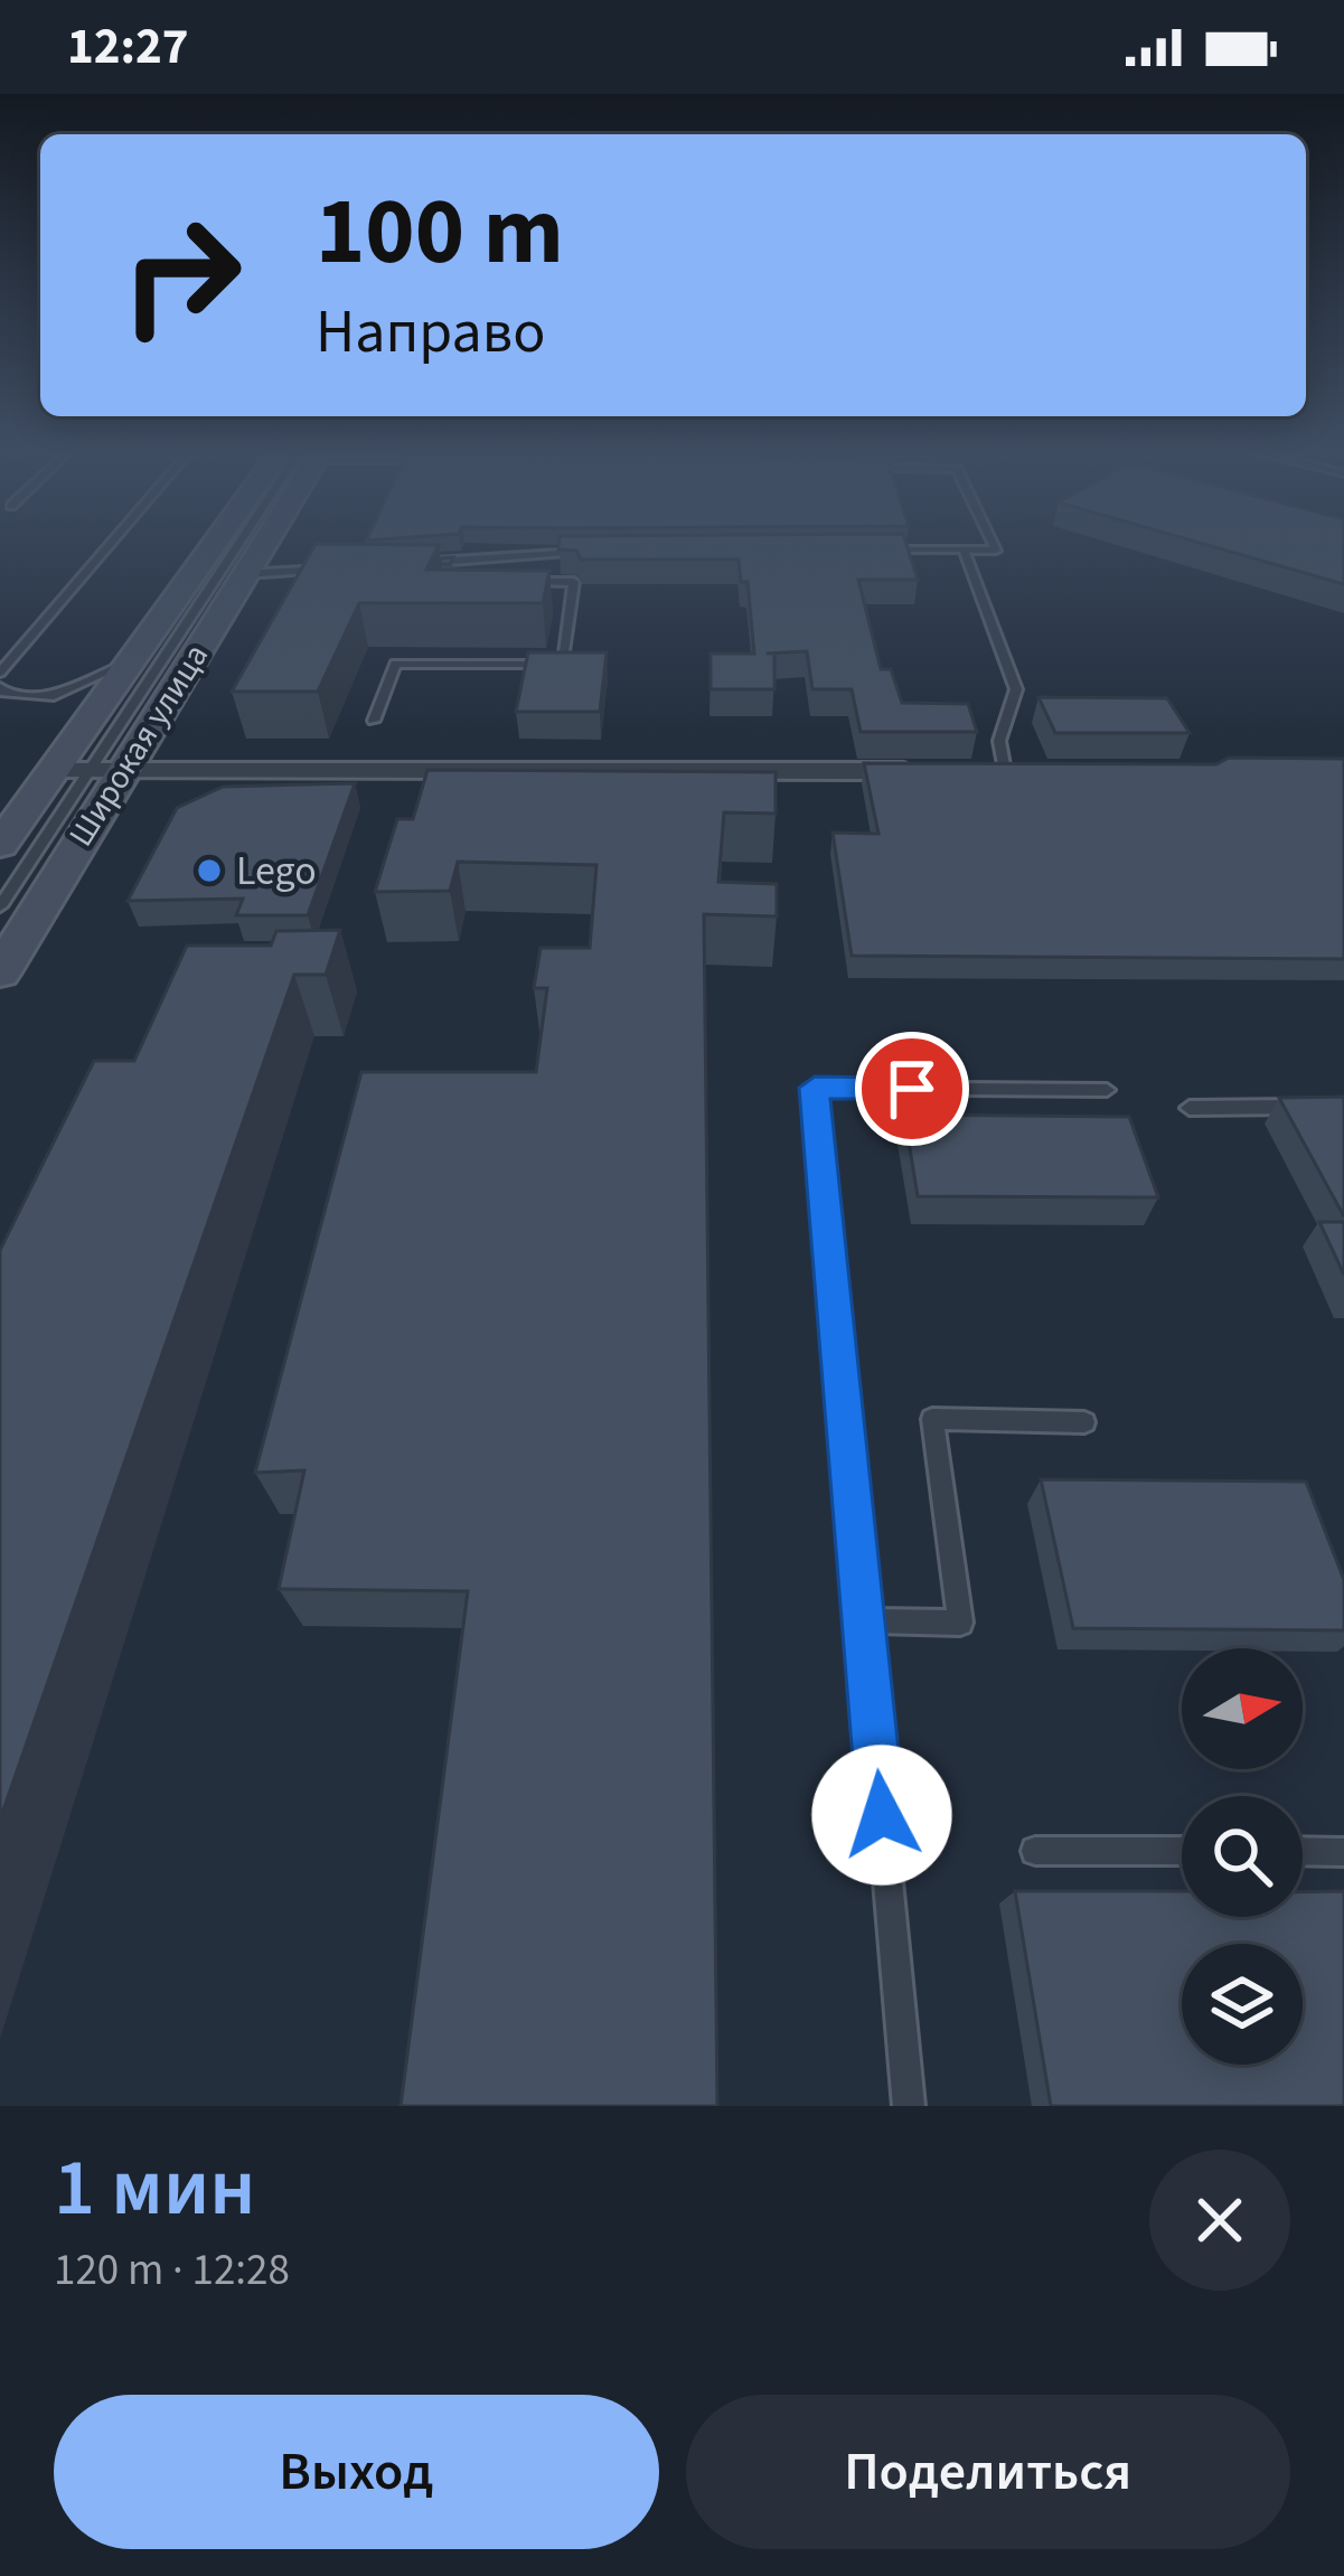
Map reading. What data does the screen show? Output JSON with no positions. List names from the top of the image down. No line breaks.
{"streets":{"main road":["Широкая улица"]},"places":["Lego"],"north":"right","page":{"status":"12:27","turn":["100 m","Направо"],"heading":["1 мин","120 m · 12:28"],"buttons":["Выход","Поделиться"]}}
